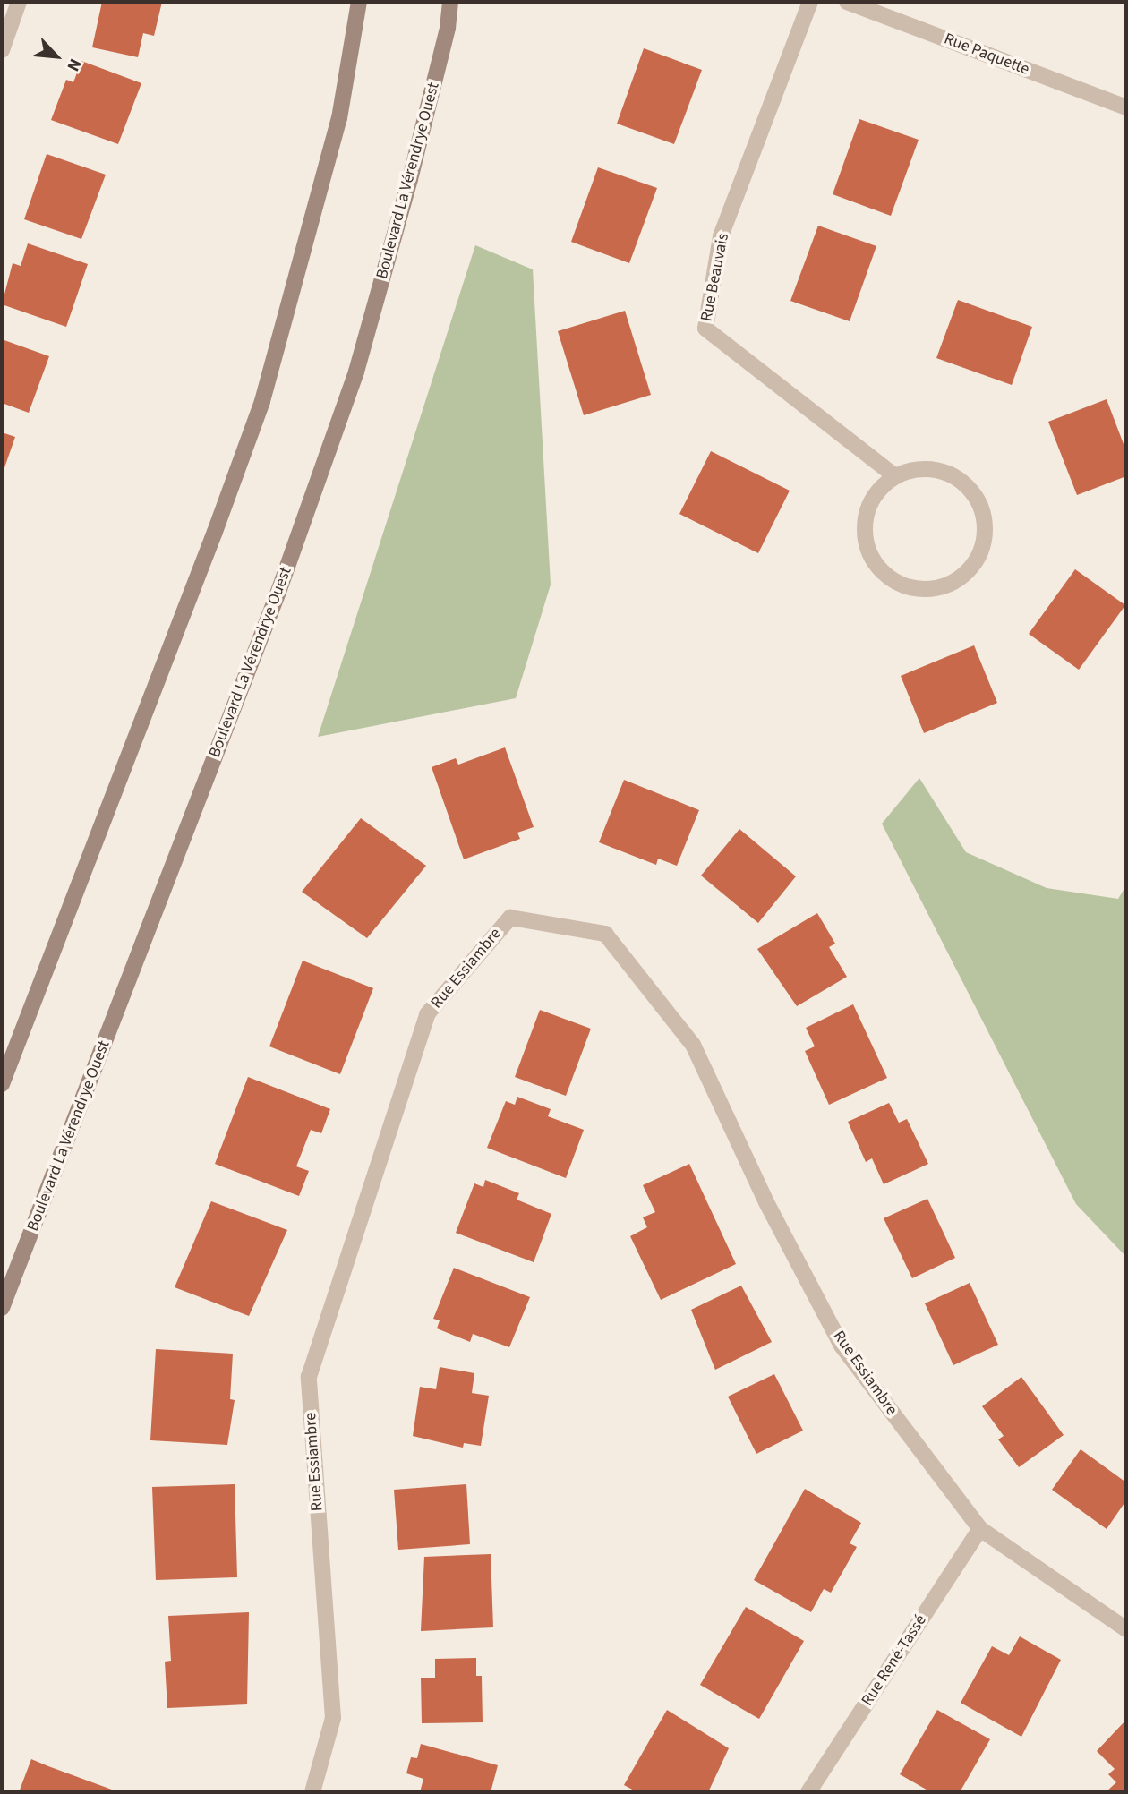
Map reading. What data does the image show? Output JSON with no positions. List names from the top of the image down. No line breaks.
{"streets":{"main road":["Boulevard La Vérendrye Ouest"],"street":["Rue Paquette","Rue Beauvais","Rue Essiambre","Rue René-Tassé"]},"crossings":[["Rue Essiambre","Rue René-Tassé"]],"north":"bottom right"}
